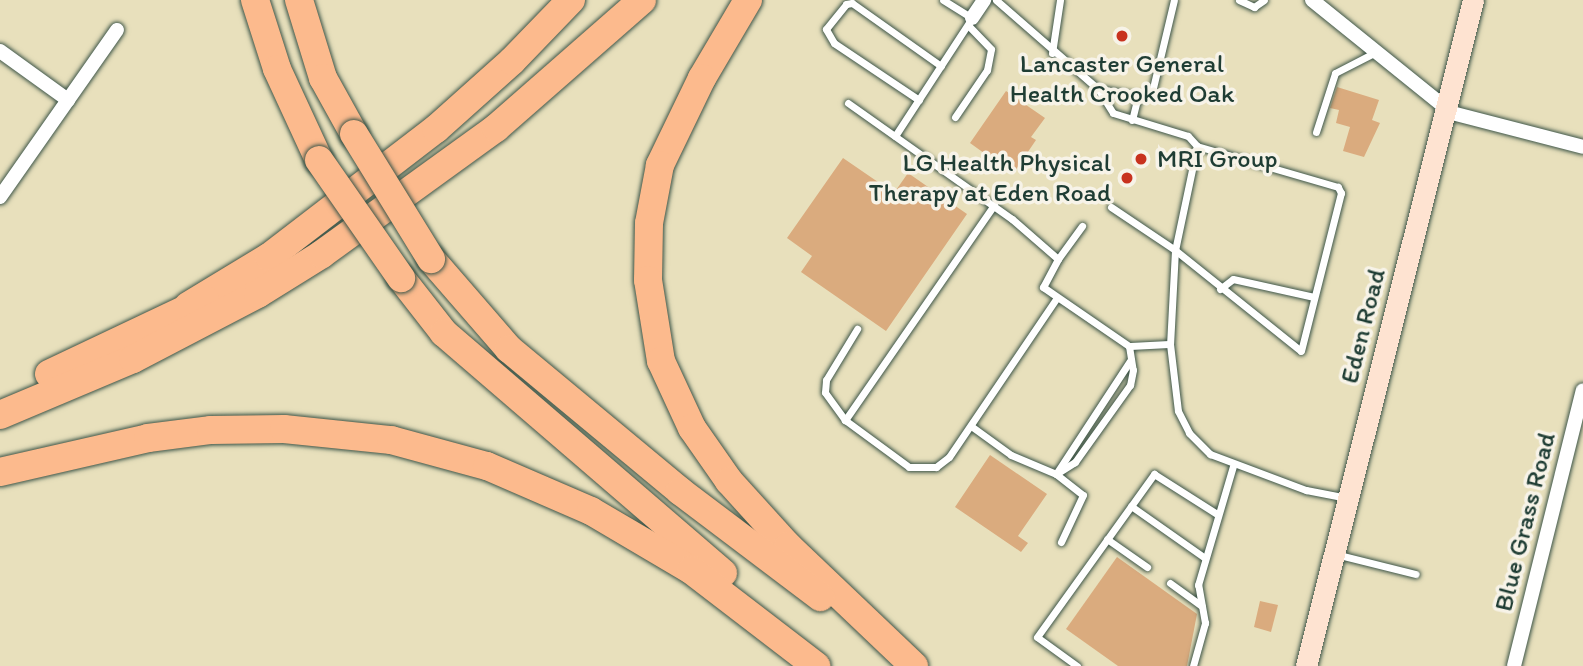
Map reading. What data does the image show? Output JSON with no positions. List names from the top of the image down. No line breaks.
{"streets":{"street":["Eden Road","Blue Grass Road"]},"places":["Lancaster General Health Crooked Oak","MRI Group","LG Health Physical Therapy at Eden Road"]}
